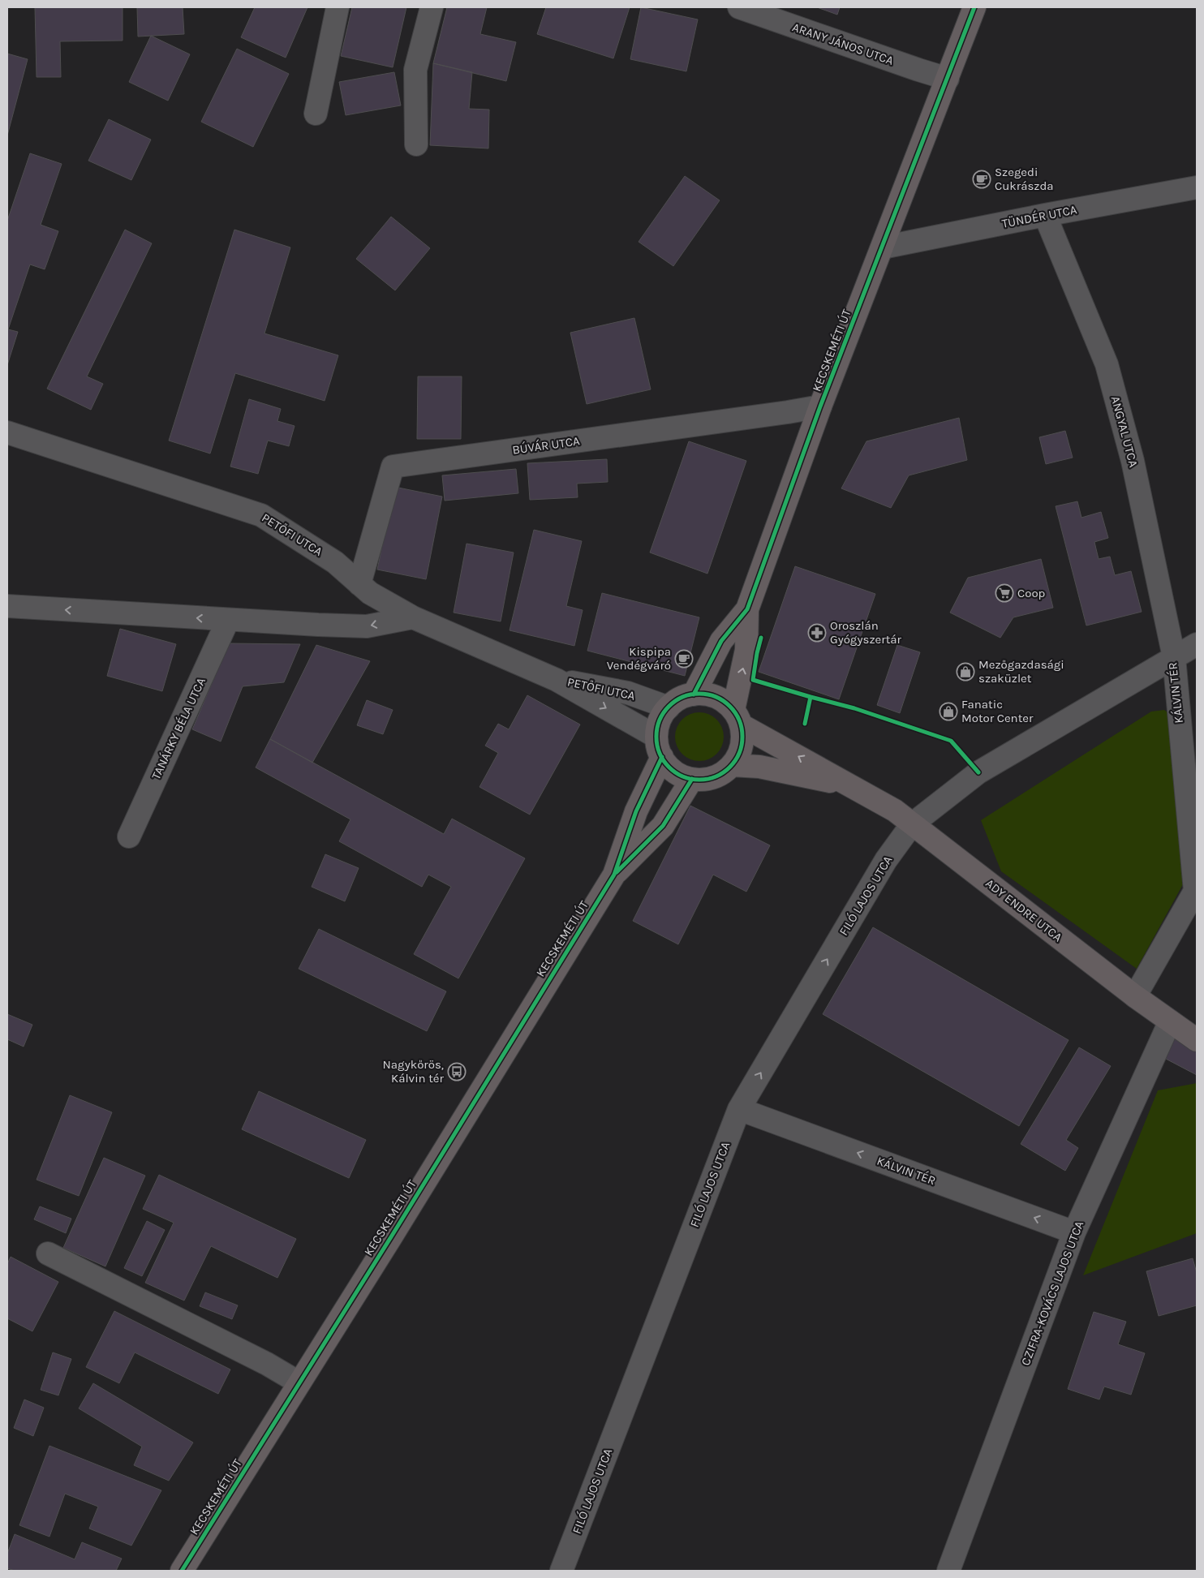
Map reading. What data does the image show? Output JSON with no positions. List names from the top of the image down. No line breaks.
{"streets":{"main road":["KECSKEMÉTI ÚT","ADY ENDRE UTCA"],"street":["ARANY JÁNOS UTCA","TÜNDÉR UTCA","ANGYAL UTCA","BÚVÁR UTCA","PETŐFI UTCA","KÁLVIN TÉR","TANÁRKY BÉLA UTCA","FILÓ LAJOS UTCA","CZIFRA-KOVÁCS LAJOS UTCA"]},"crossings":[["ARANY JÁNOS UTCA","KECSKEMÉTI ÚT"],["TÜNDÉR UTCA","KECSKEMÉTI ÚT"],["TÜNDÉR UTCA","ANGYAL UTCA"],["KECSKEMÉTI ÚT","BÚVÁR UTCA"],["KECSKEMÉTI ÚT","PETŐFI UTCA"],["KECSKEMÉTI ÚT","ADY ENDRE UTCA"],["ANGYAL UTCA","KÁLVIN TÉR"],["BÚVÁR UTCA","PETŐFI UTCA"],["PETŐFI UTCA","ADY ENDRE UTCA"],["KÁLVIN TÉR","FILÓ LAJOS UTCA"],["KÁLVIN TÉR","ADY ENDRE UTCA"],["KÁLVIN TÉR","CZIFRA-KOVÁCS LAJOS UTCA"],["FILÓ LAJOS UTCA","ADY ENDRE UTCA"],["ADY ENDRE UTCA","CZIFRA-KOVÁCS LAJOS UTCA"]],"one_way":["FILÓ LAJOS UTCA"],"places":{"cafe":["Szegedi Cukrászda","Kispipa Vendégváró"],"supermarket":["Coop"],"pharmacy":["Oroszlán Gyógyszertár"],"shop":["Mezőgazdasági szaküzlet","Fanatic Motor Center"],"bus stop":["Nagykőrös, Kálvin tér"]}}
